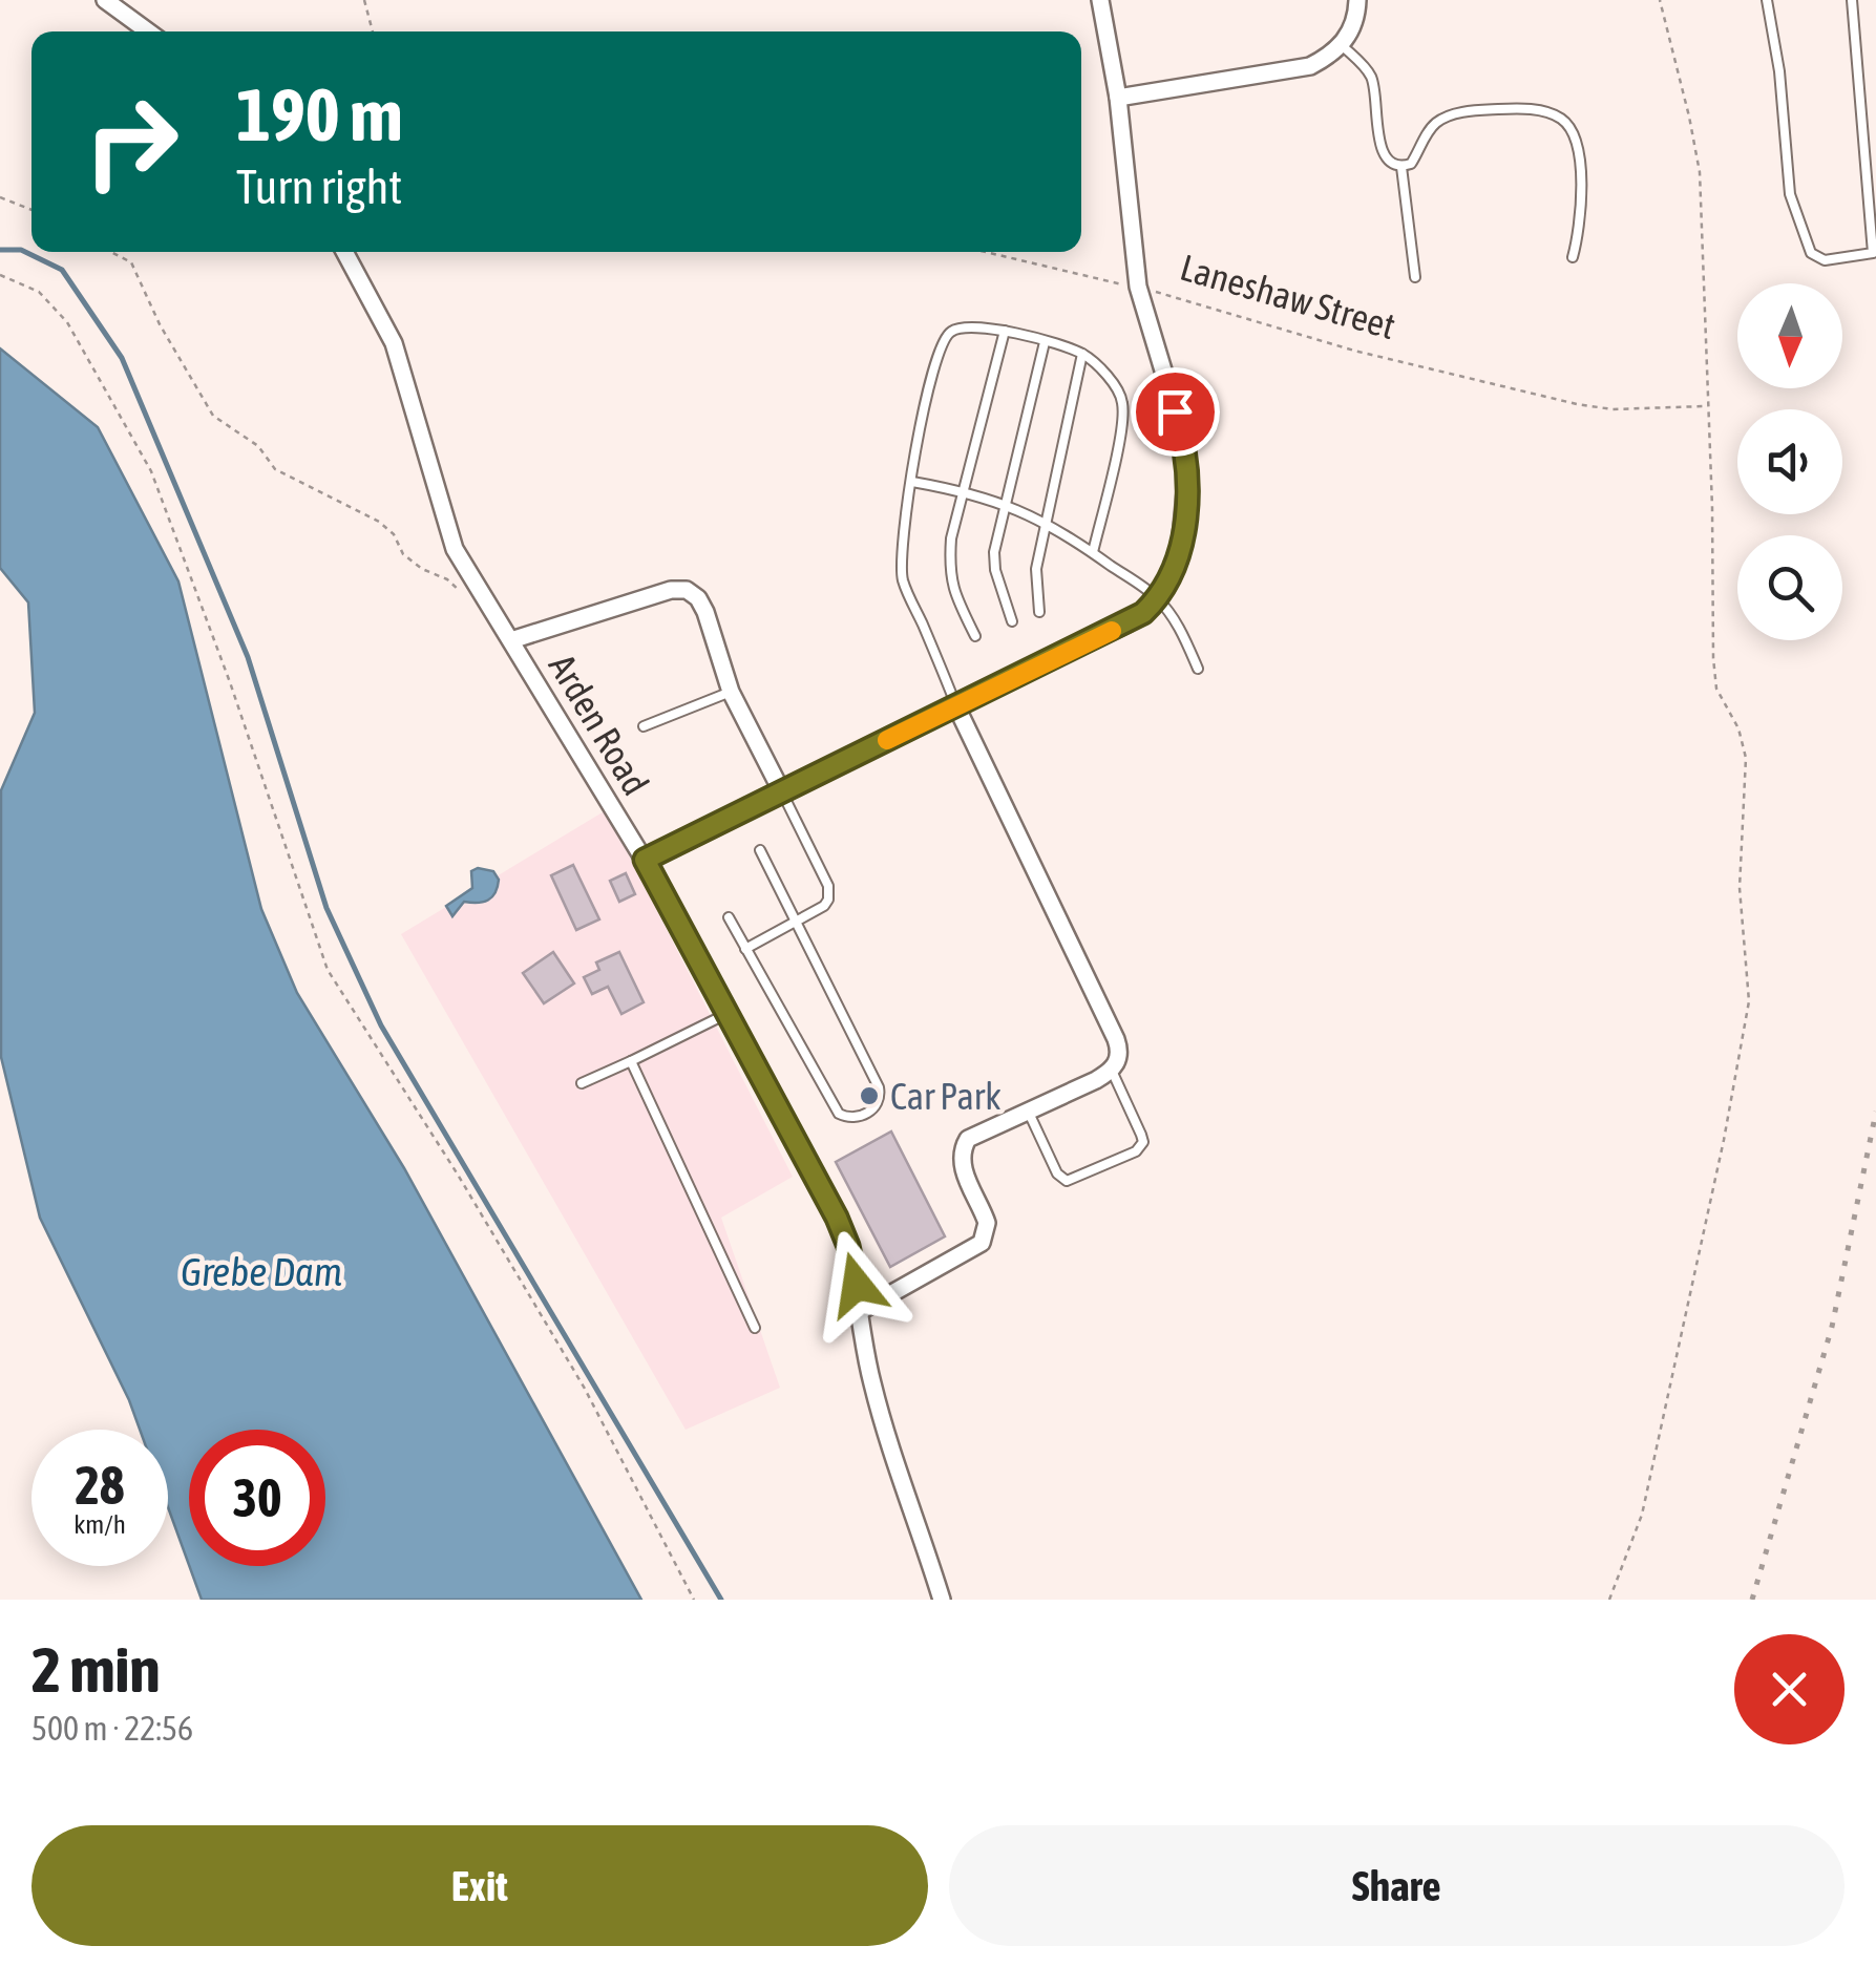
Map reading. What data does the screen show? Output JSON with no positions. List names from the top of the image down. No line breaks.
{"streets":{"street":["Laneshaw Street","Arden Road"]},"water":["Grebe Dam"],"places":["Car Park"],"north":"bottom","page":{"turn":["190 m","Turn right"],"speed":"28 km/h","limit":"30","heading":["2 min","500 m · 22:56"],"buttons":["Exit","Share"]}}
